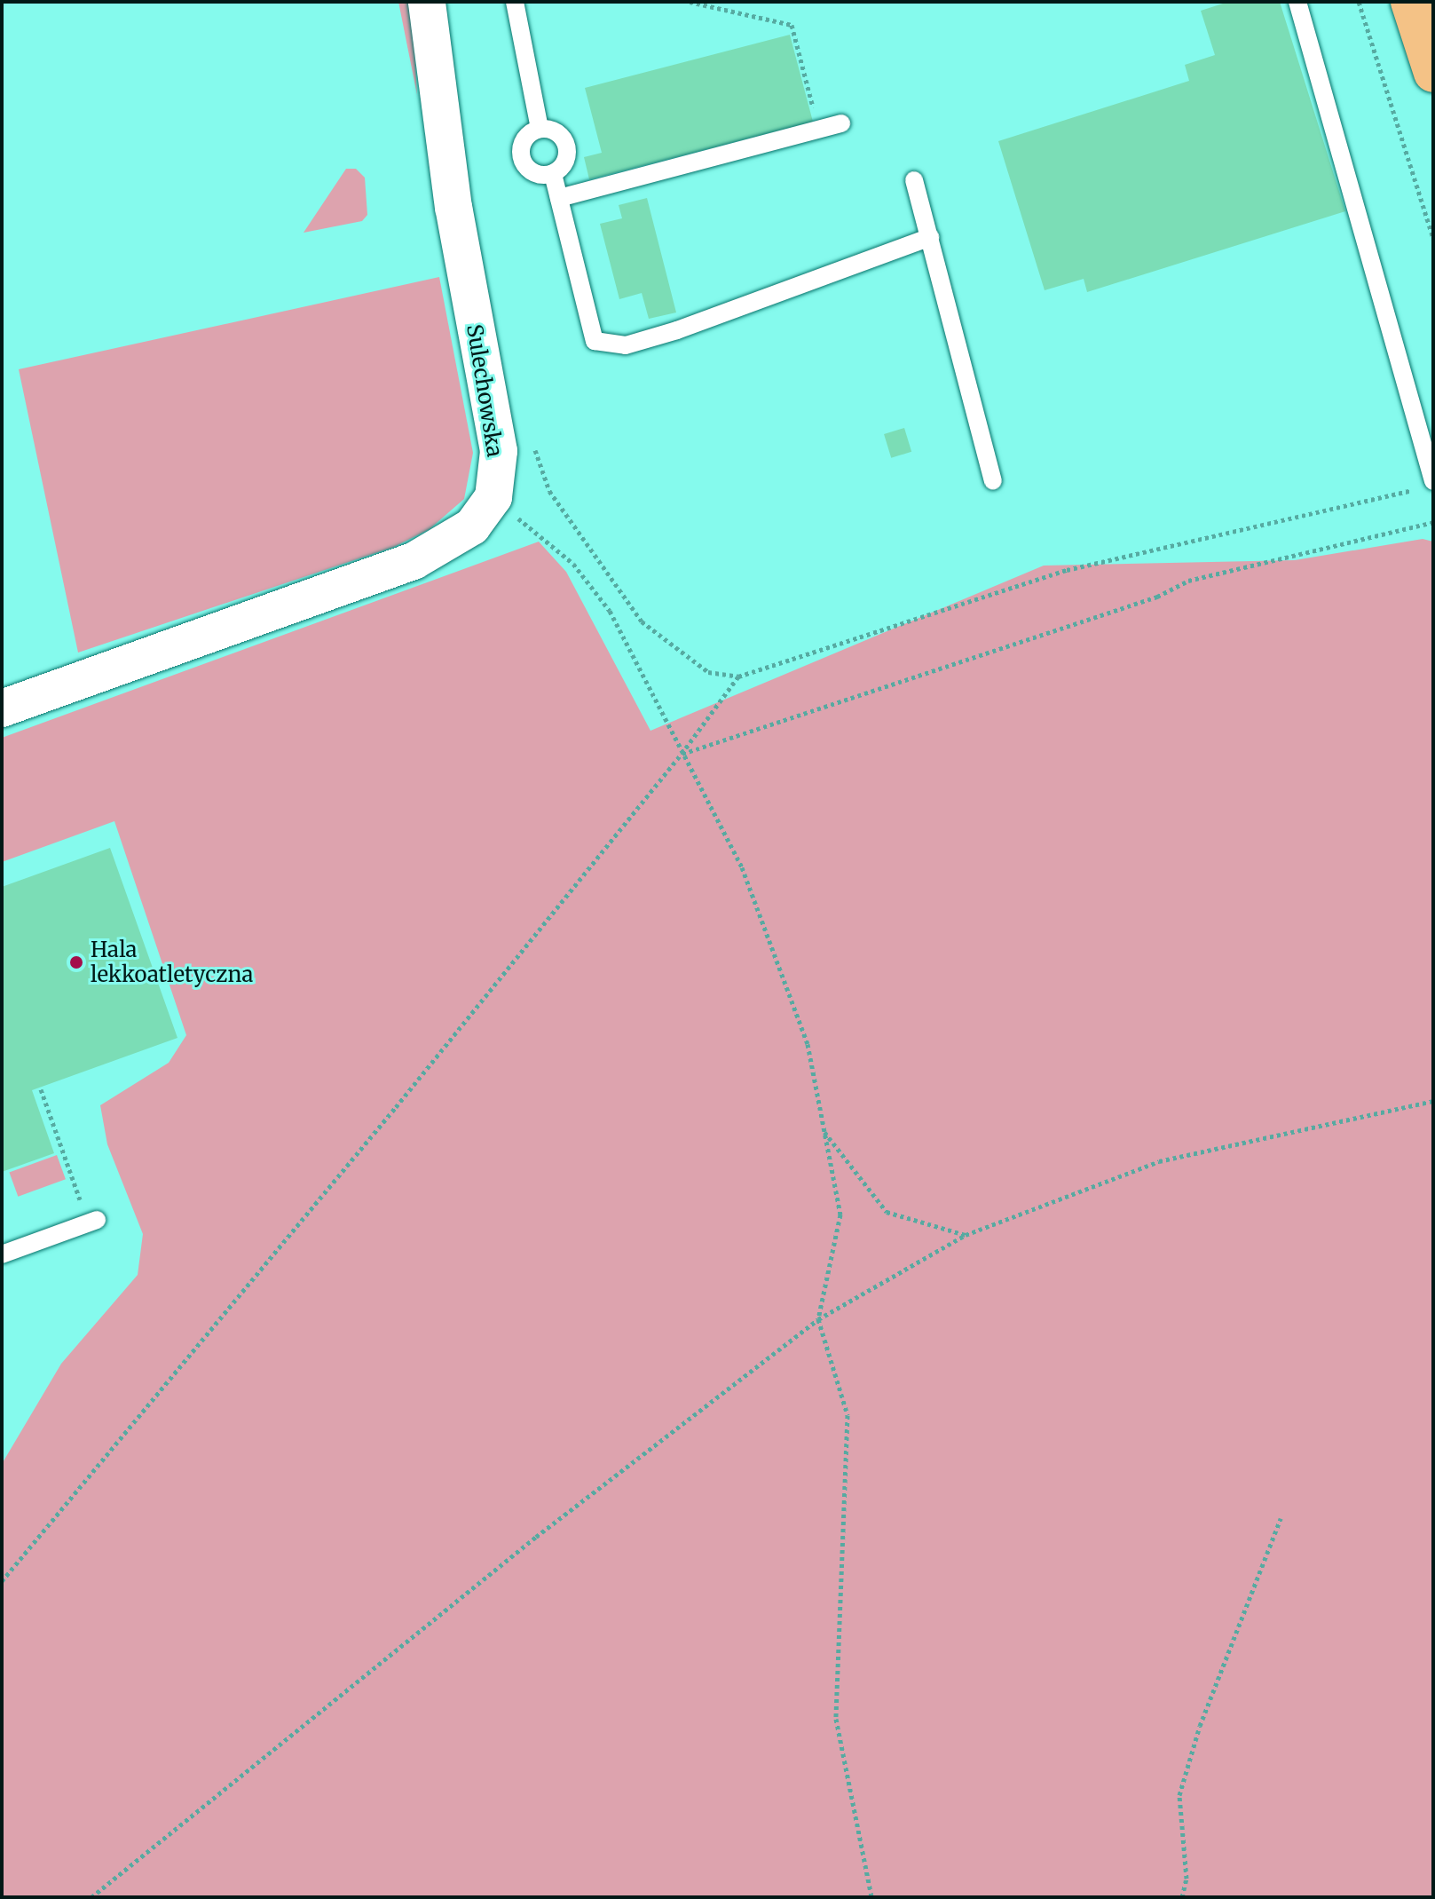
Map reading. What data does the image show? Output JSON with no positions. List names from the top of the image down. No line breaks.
{"streets":{"street":["Sulechowska"]},"places":["Hala lekkoatletyczna"]}
